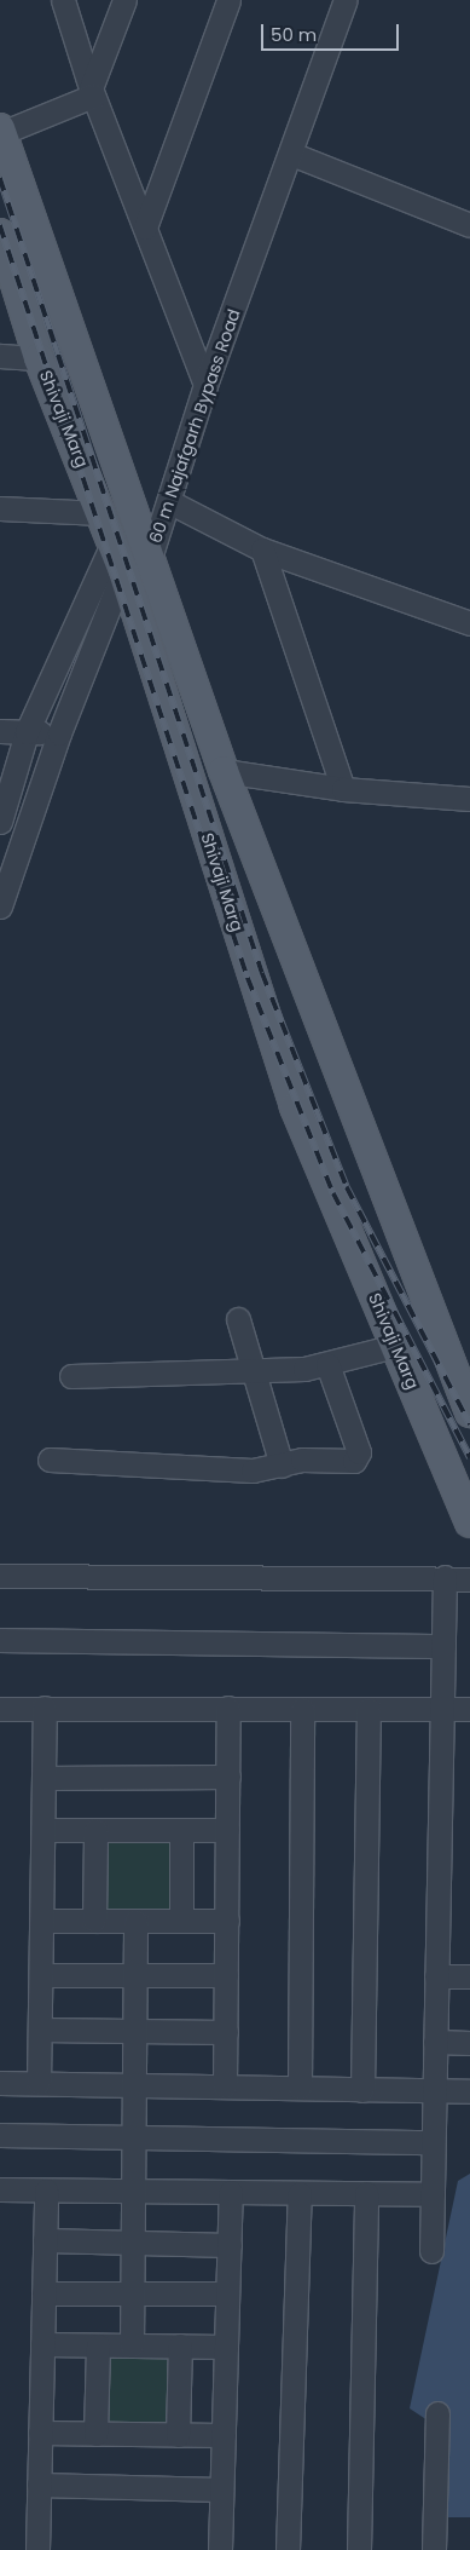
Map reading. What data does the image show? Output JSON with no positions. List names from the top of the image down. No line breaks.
{"streets":{"main road":["Shivaji Marg","60 m Najafgarh Bypass Road"]},"crossings":[["Shivaji Marg","60 m Najafgarh Bypass Road"]],"scale_bar":"50 m"}
